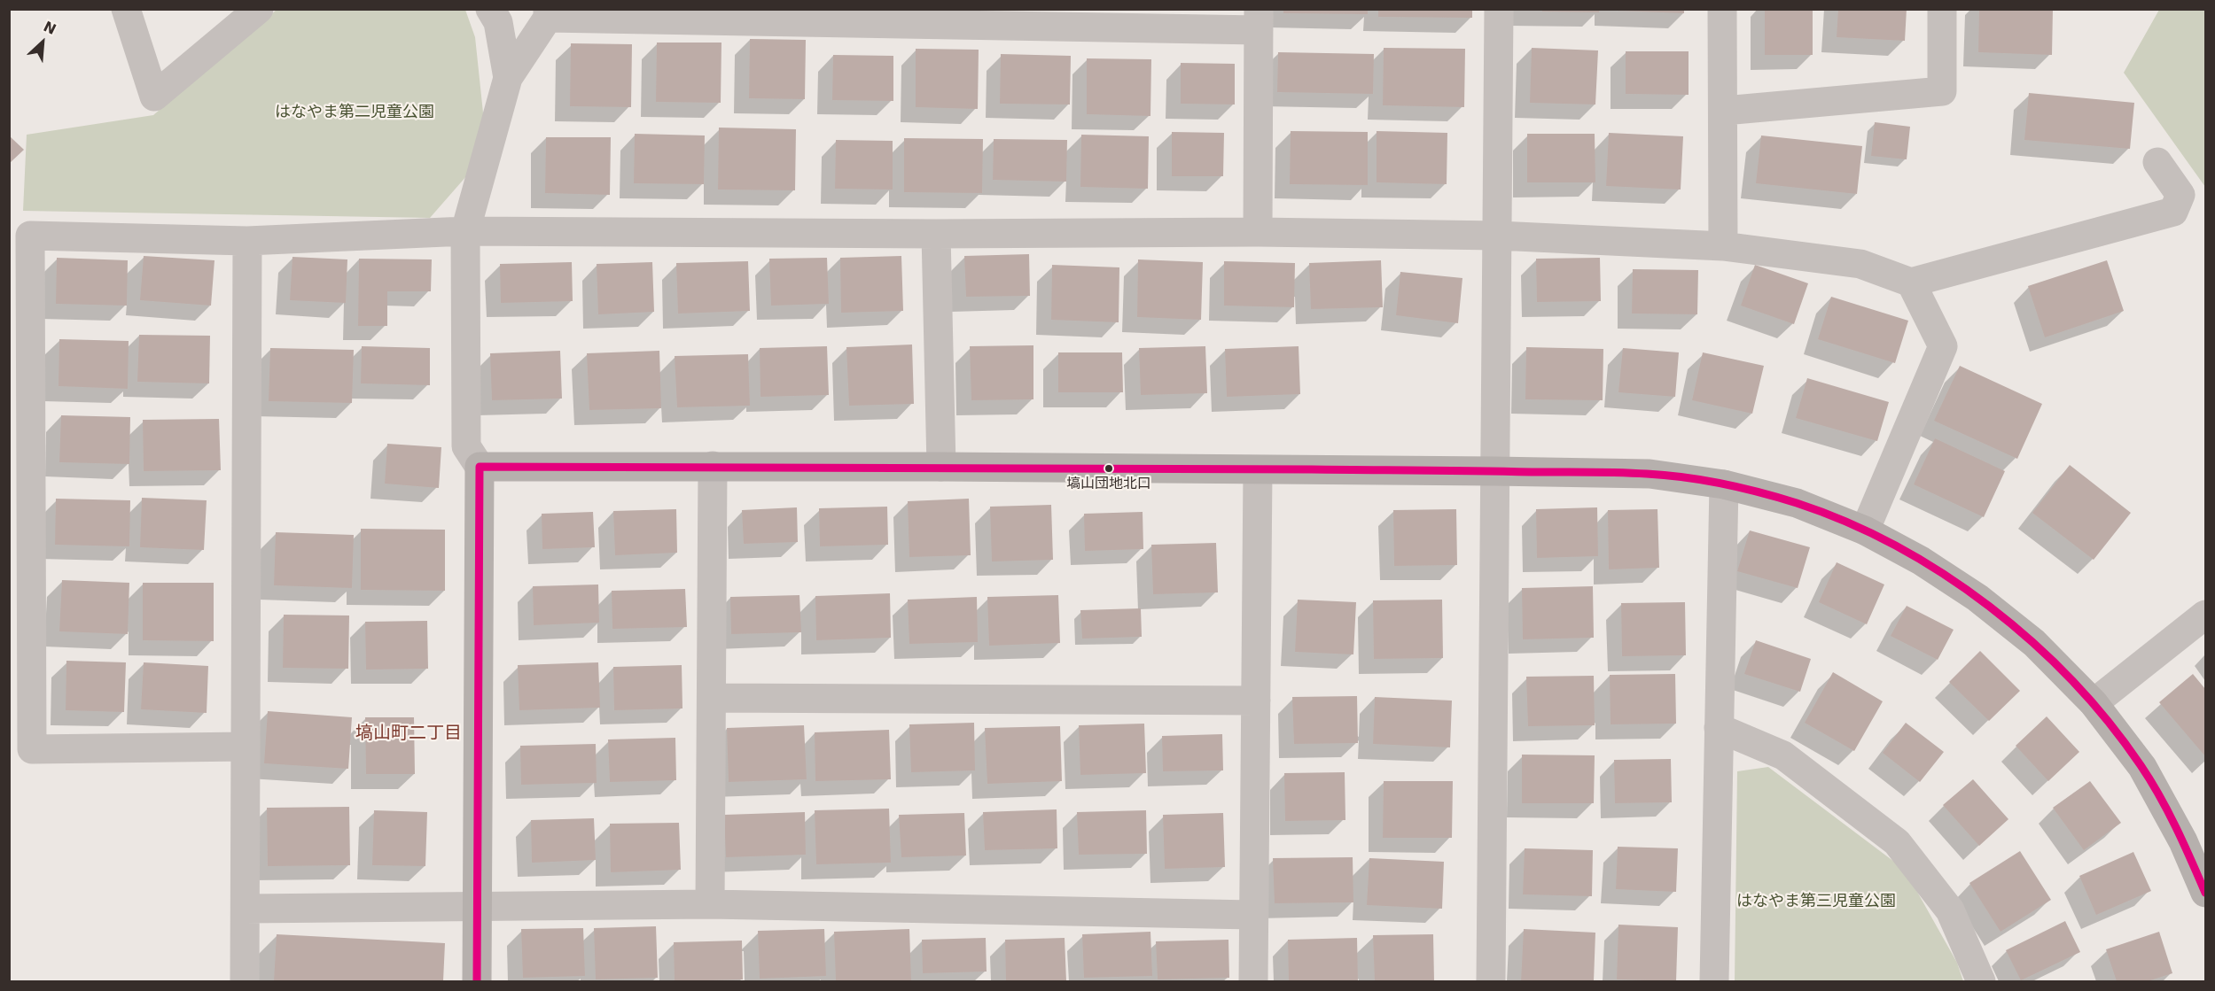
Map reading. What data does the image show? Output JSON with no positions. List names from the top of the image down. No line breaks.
{"districts":["塙山町二丁目"],"parks":["はなやま第二児童公園","はなやま第三児童公園"],"places":["塙山団地北口"],"north":"top right"}
